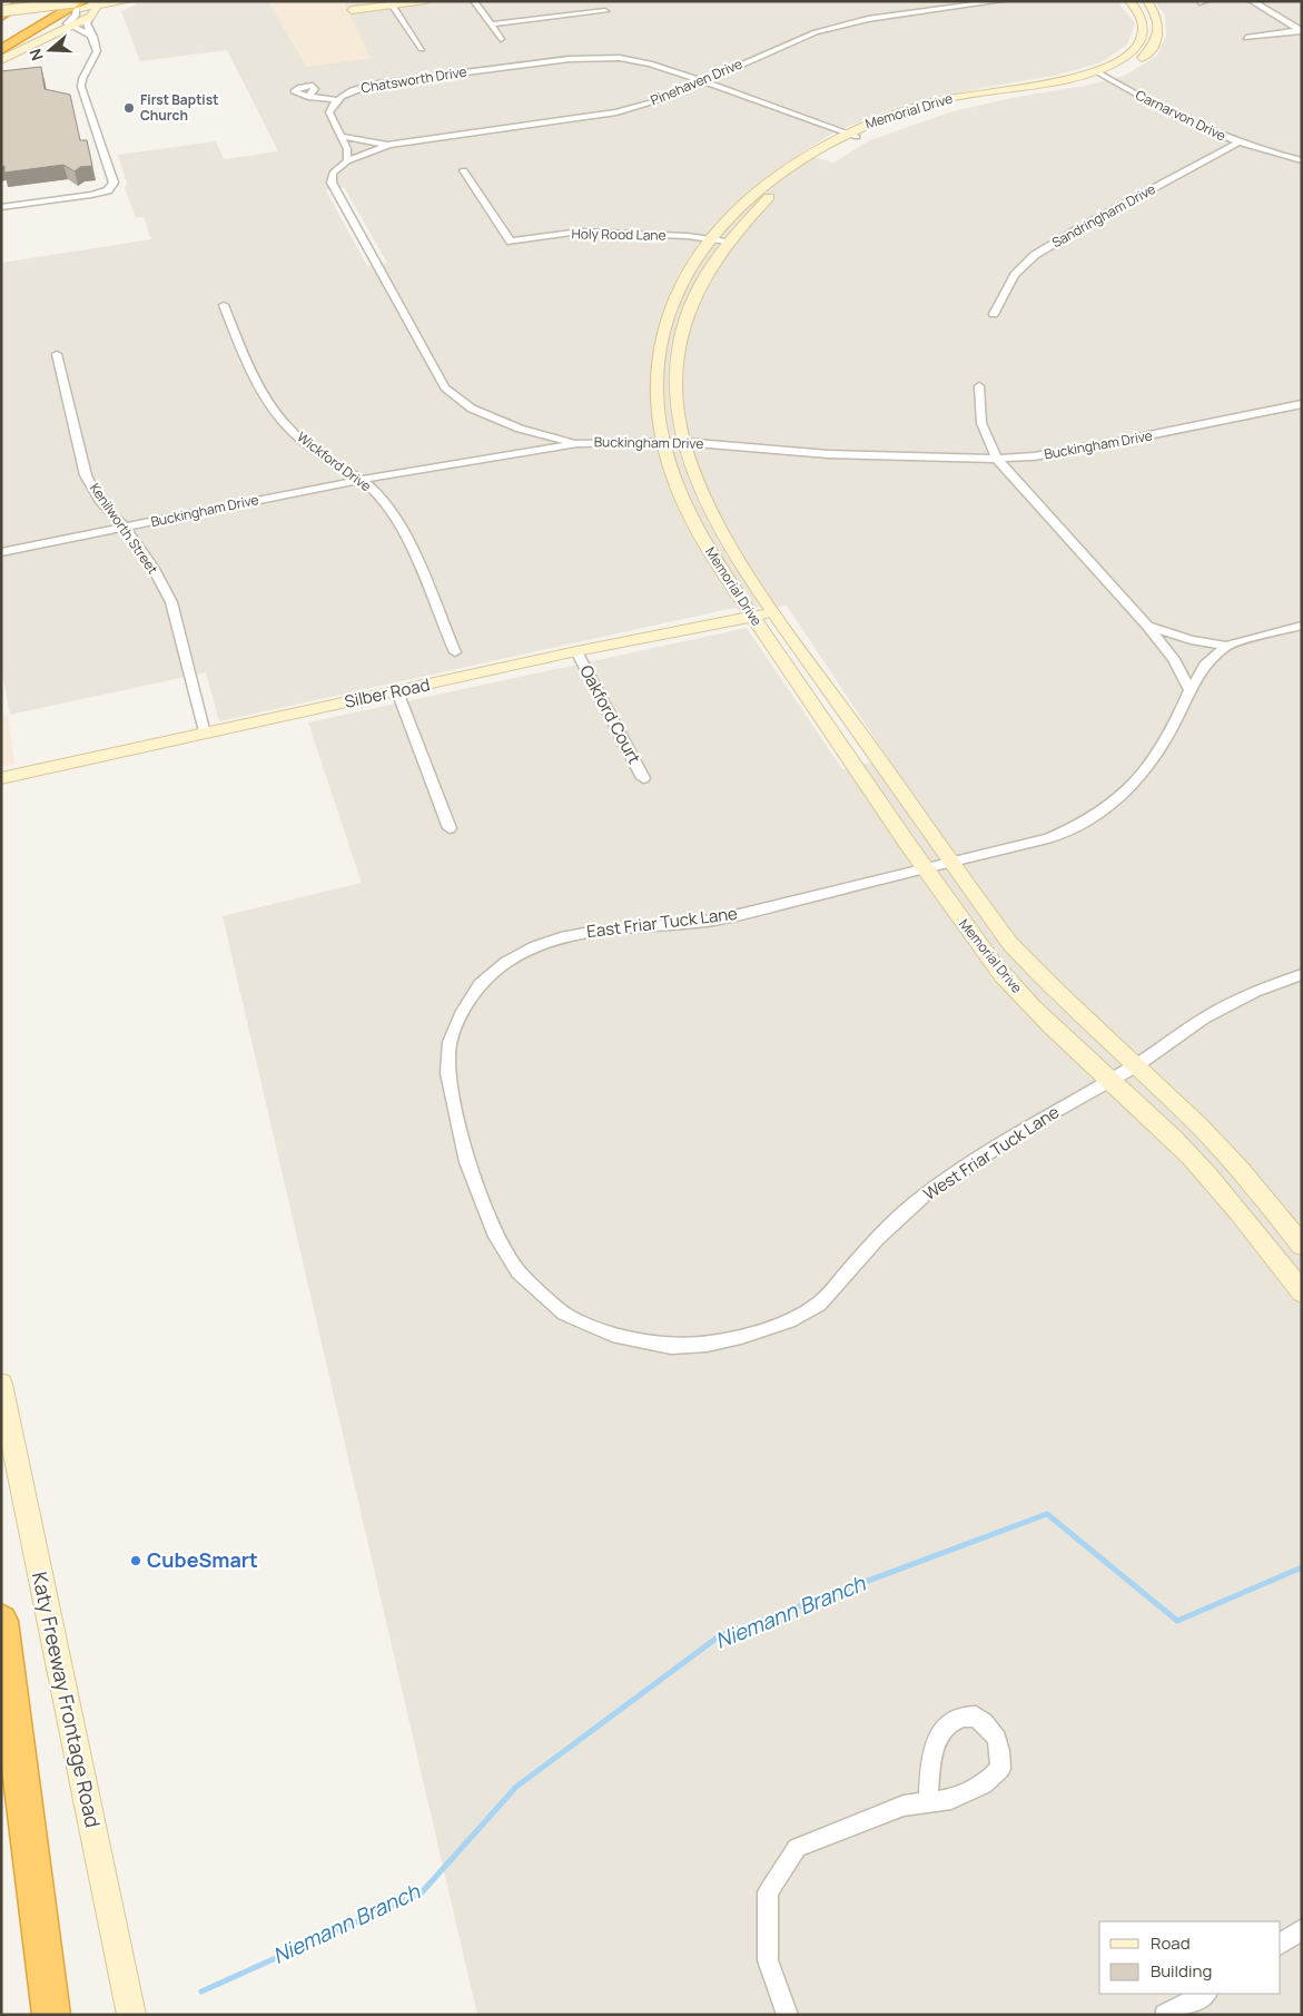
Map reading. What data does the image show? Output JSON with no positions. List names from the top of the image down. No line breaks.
{"streets":{"main road":["Memorial Drive","Silber Road","Katy Freeway Frontage Road"],"street":["Chatsworth Drive","Pinehaven Drive","Carnarvon Drive","Sandringham Drive","Holy Rood Lane","Buckingham Drive","Wickford Drive","Kenilworth Street","Oakford Court","East Friar Tuck Lane","West Friar Tuck Lane"]},"crossings":[["Chatsworth Drive","Pinehaven Drive"],["Chatsworth Drive","Memorial Drive"],["Memorial Drive","Carnarvon Drive"],["Memorial Drive","Holy Rood Lane"],["Memorial Drive","Buckingham Drive"],["Memorial Drive","Silber Road"],["Memorial Drive","East Friar Tuck Lane"],["Memorial Drive","West Friar Tuck Lane"],["Carnarvon Drive","Sandringham Drive"],["Buckingham Drive","Wickford Drive"],["Buckingham Drive","Kenilworth Street"],["Kenilworth Street","Silber Road"],["Silber Road","Oakford Court"],["East Friar Tuck Lane","West Friar Tuck Lane"]],"water":["Niemann Branch"],"places":["First Baptist Church","CubeSmart"],"legend":["Road","Building"],"north":"left"}
